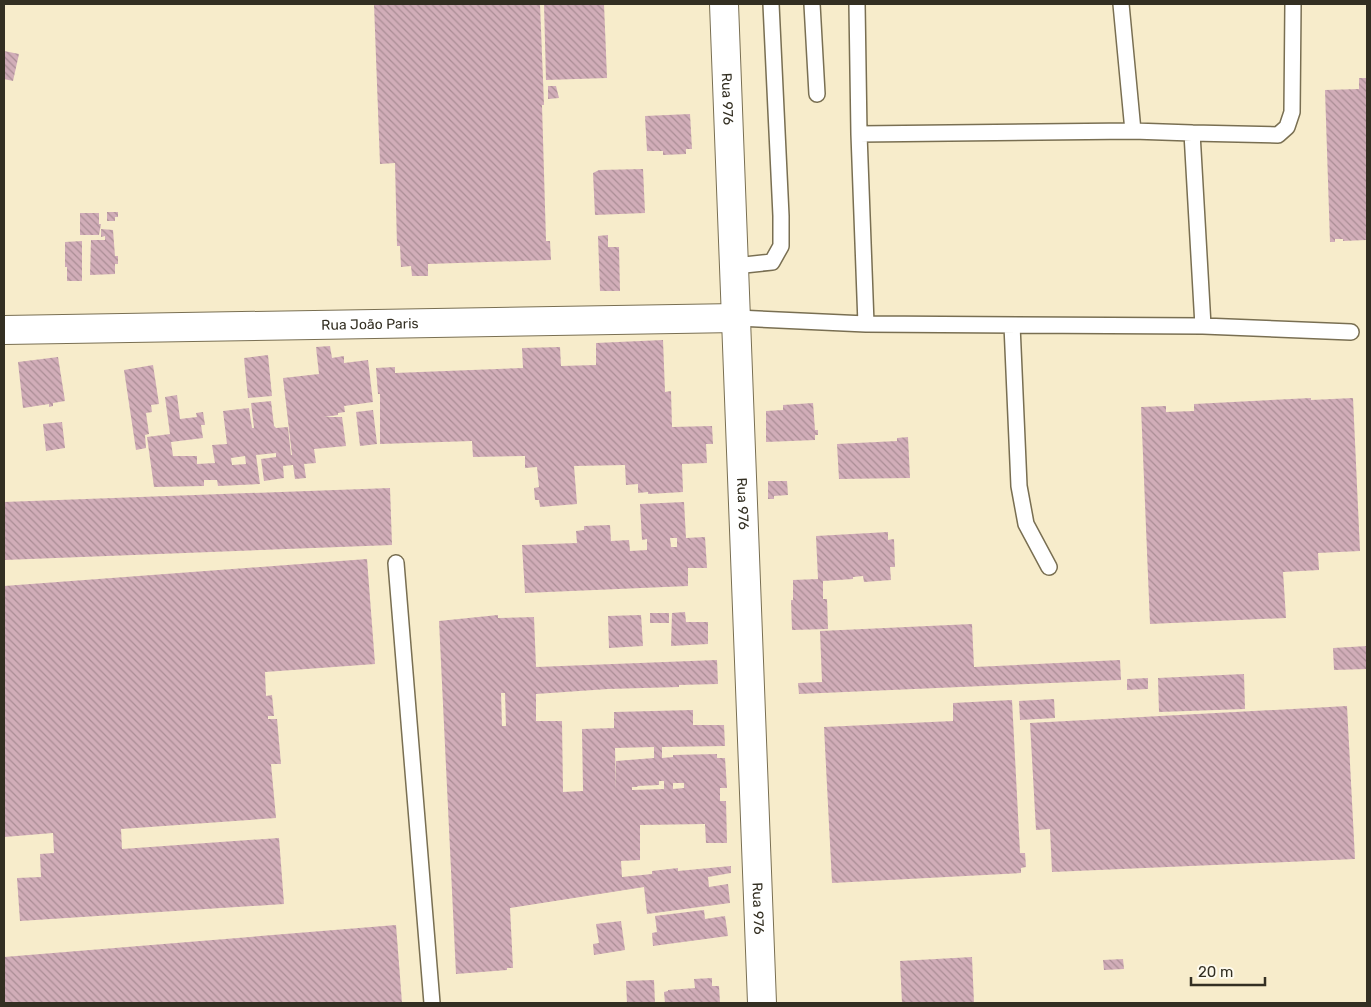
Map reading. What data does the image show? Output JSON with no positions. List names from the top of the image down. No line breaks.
{"streets":{"street":["Rua 976","Rua João Paris"]},"crossings":[["Rua 976","Rua João Paris"]],"scale_bar":"20 m"}
